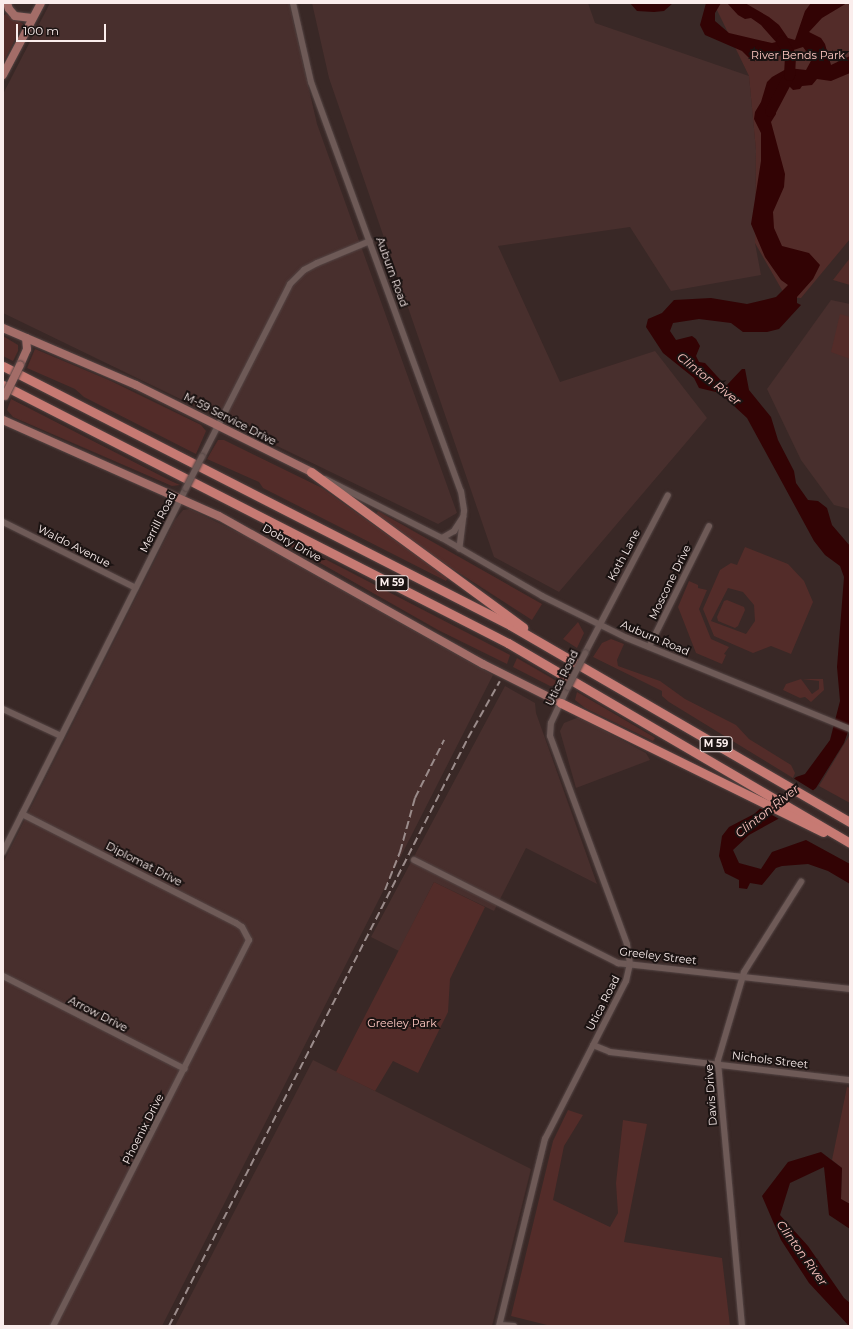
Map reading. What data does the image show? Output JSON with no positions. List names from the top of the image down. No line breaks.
{"streets":{"highway":["M 59"],"main road":["M-59 Service Drive","Dobry Drive"],"street":["Auburn Road","Merrill Road","Waldo Avenue","Koth Lane","Moscone Drive","Utica Road","Diplomat Drive","Greeley Street","Arrow Drive","Nichols Street","Davis Drive","Phoenix Drive"]},"crossings":[["Auburn Road","M-59 Service Drive"],["Auburn Road","Merrill Road"],["Auburn Road","Koth Lane"],["Auburn Road","Moscone Drive"],["Auburn Road","Utica Road"],["M-59 Service Drive","Merrill Road"],["Merrill Road","Dobry Drive"],["Merrill Road","Waldo Avenue"],["Merrill Road","Diplomat Drive"],["Dobry Drive","Utica Road"],["Koth Lane","Utica Road"],["Utica Road","Greeley Street"],["Utica Road","Nichols Street"],["Diplomat Drive","Phoenix Drive"],["Greeley Street","Davis Drive"],["Arrow Drive","Phoenix Drive"],["Nichols Street","Davis Drive"]],"water":["Clinton River"],"parks":["River Bends Park","Greeley Park"],"scale_bar":"100 m"}
